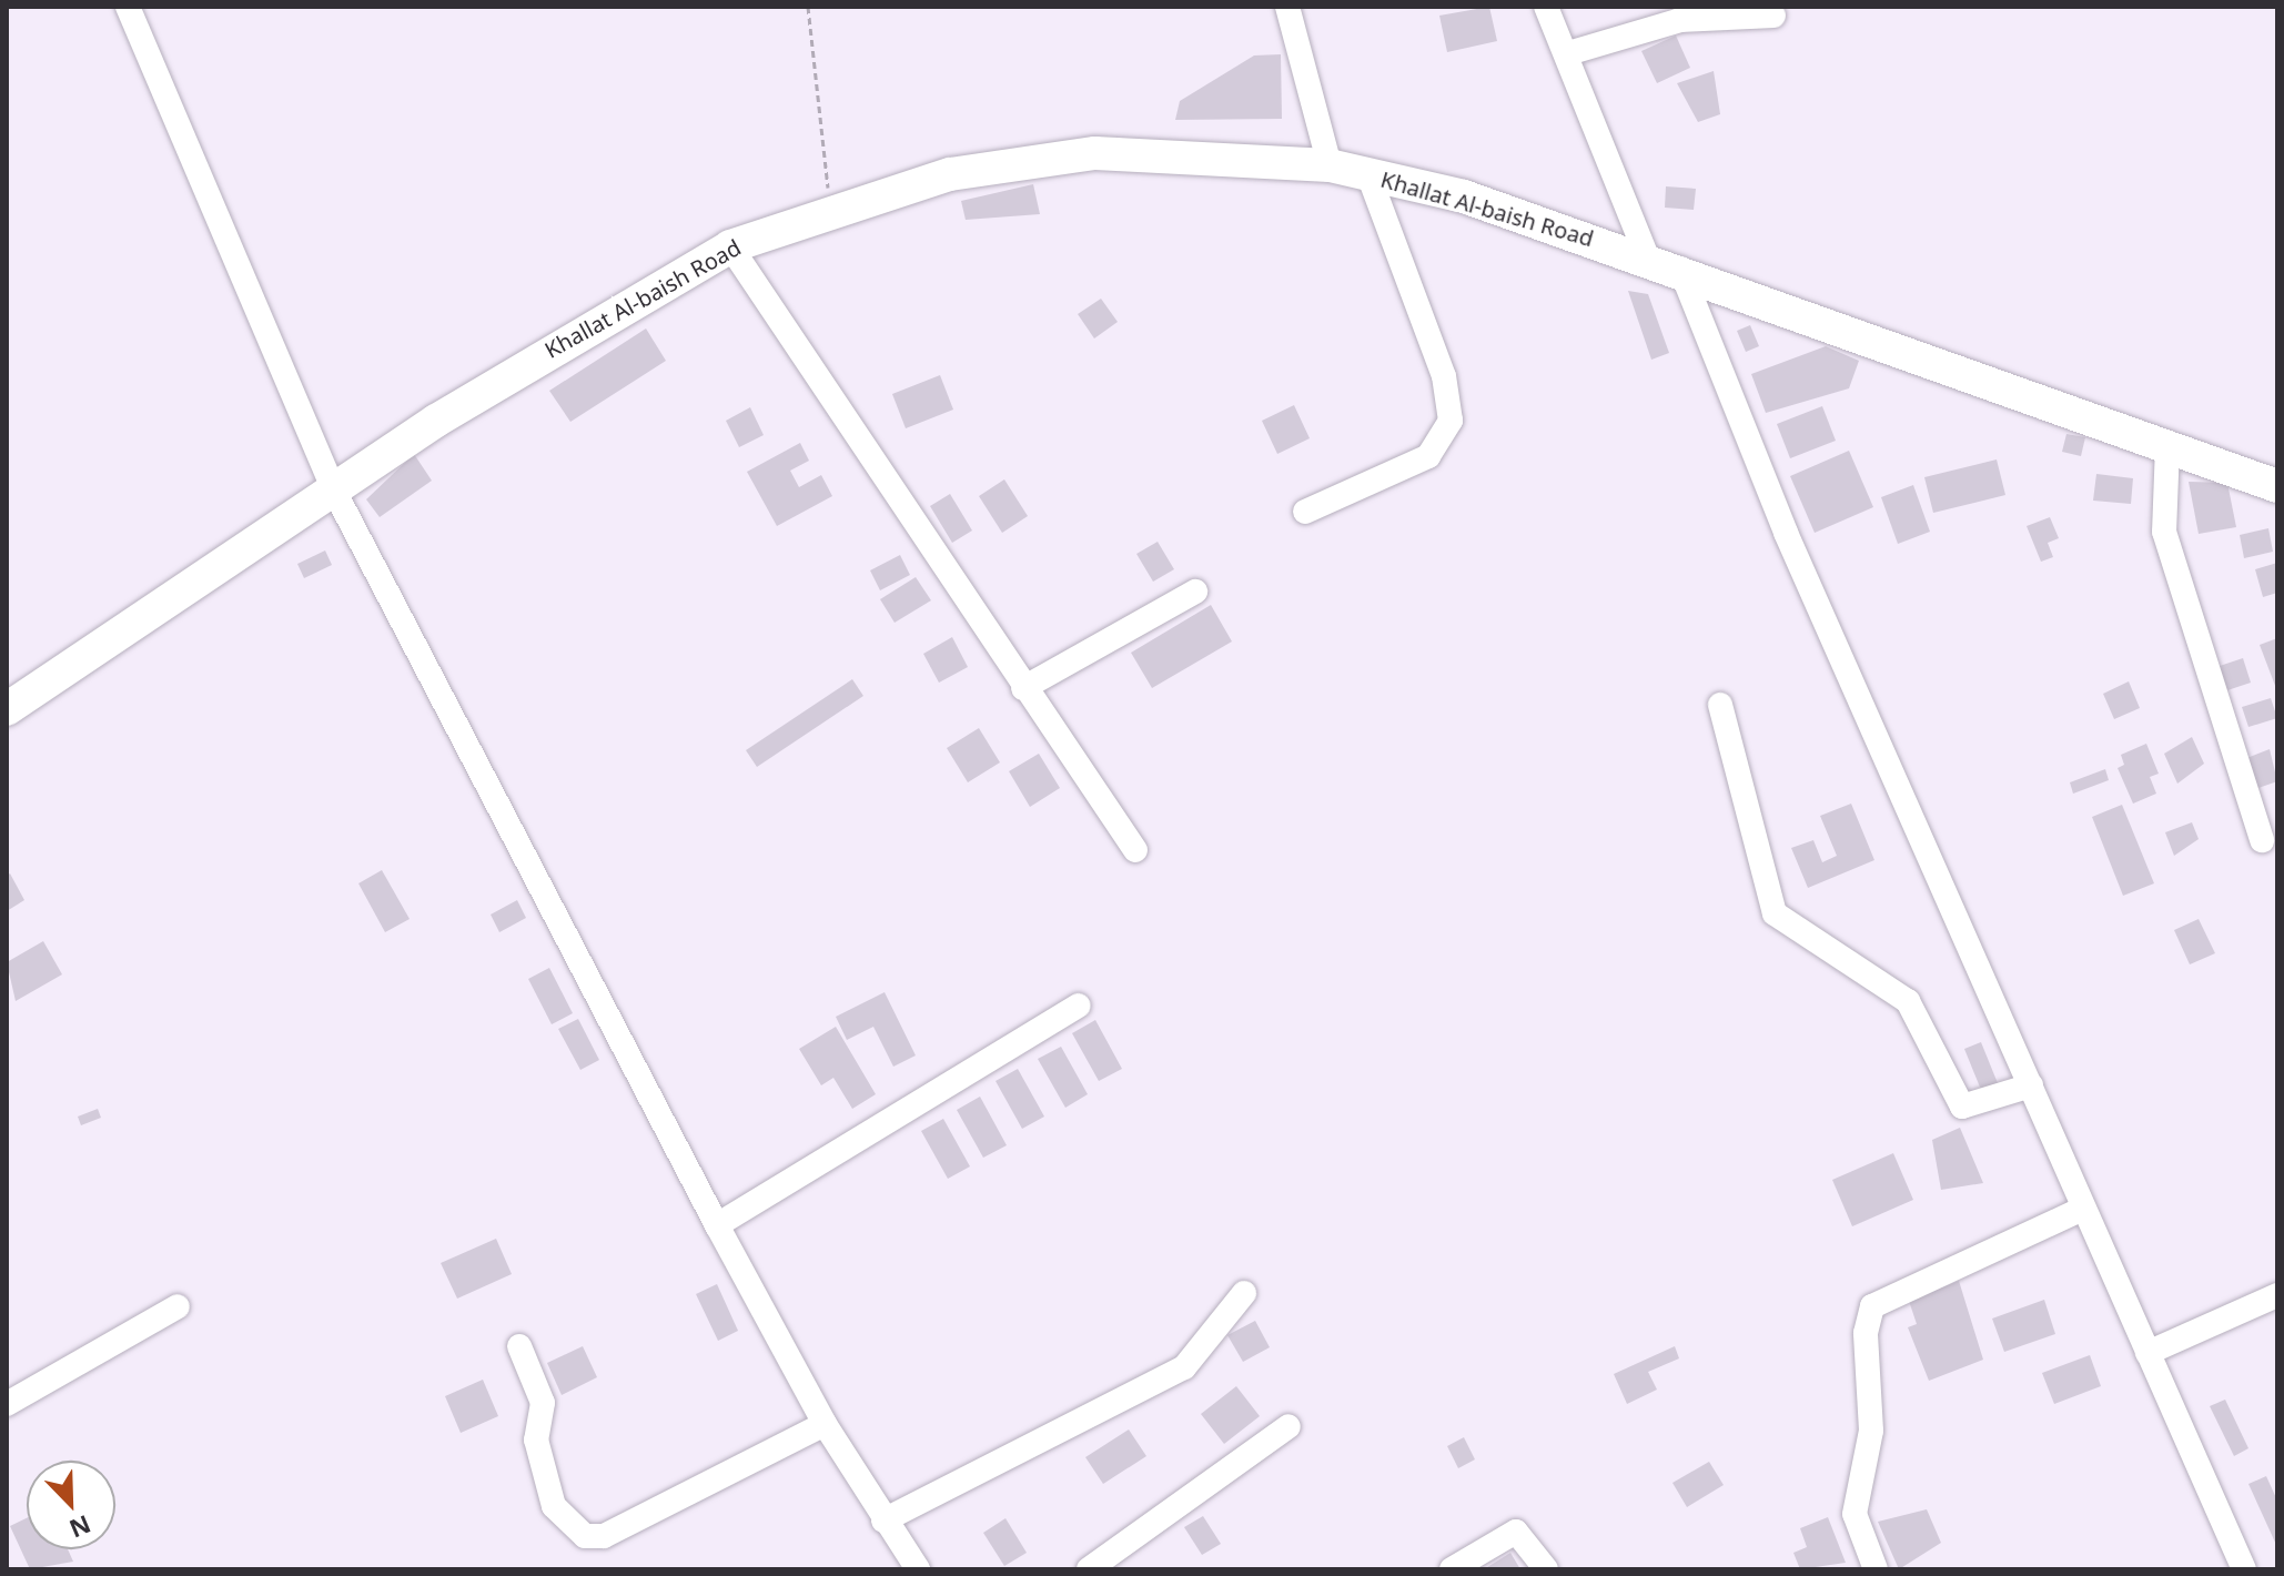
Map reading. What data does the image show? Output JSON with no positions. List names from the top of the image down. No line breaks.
{"streets":{"street":["Khallat Al-baish Road"]},"north":"bottom right"}
